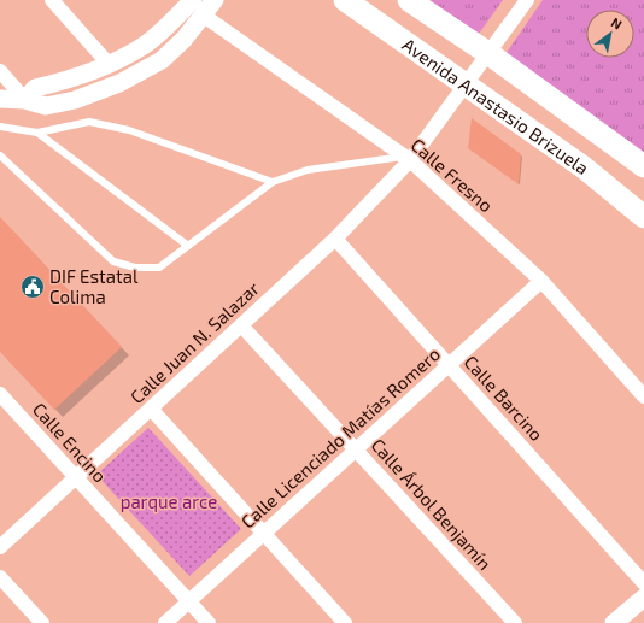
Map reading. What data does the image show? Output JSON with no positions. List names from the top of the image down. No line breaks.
{"streets":{"main road":["Avenida Anastasio Brizuela"],"street":["Calle Fresno","Calle Juan N. Salazar","Calle Barcino","Calle Licenciado Matías Romero","Calle Encino","Calle Árbol Benjamín"]},"crossings":[["Avenida Anastasio Brizuela","Calle Juan N. Salazar"],["Calle Fresno","Calle Juan N. Salazar"],["Calle Fresno","Calle Licenciado Matías Romero"],["Calle Juan N. Salazar","Calle Barcino"],["Calle Juan N. Salazar","Calle Encino"],["Calle Juan N. Salazar","Calle Árbol Benjamín"],["Calle Barcino","Calle Licenciado Matías Romero"],["Calle Licenciado Matías Romero","Calle Encino"],["Calle Licenciado Matías Romero","Calle Árbol Benjamín"]],"parks":["parque arce"],"places":{"public building":["DIF Estatal Colima"]},"north":"top right"}
